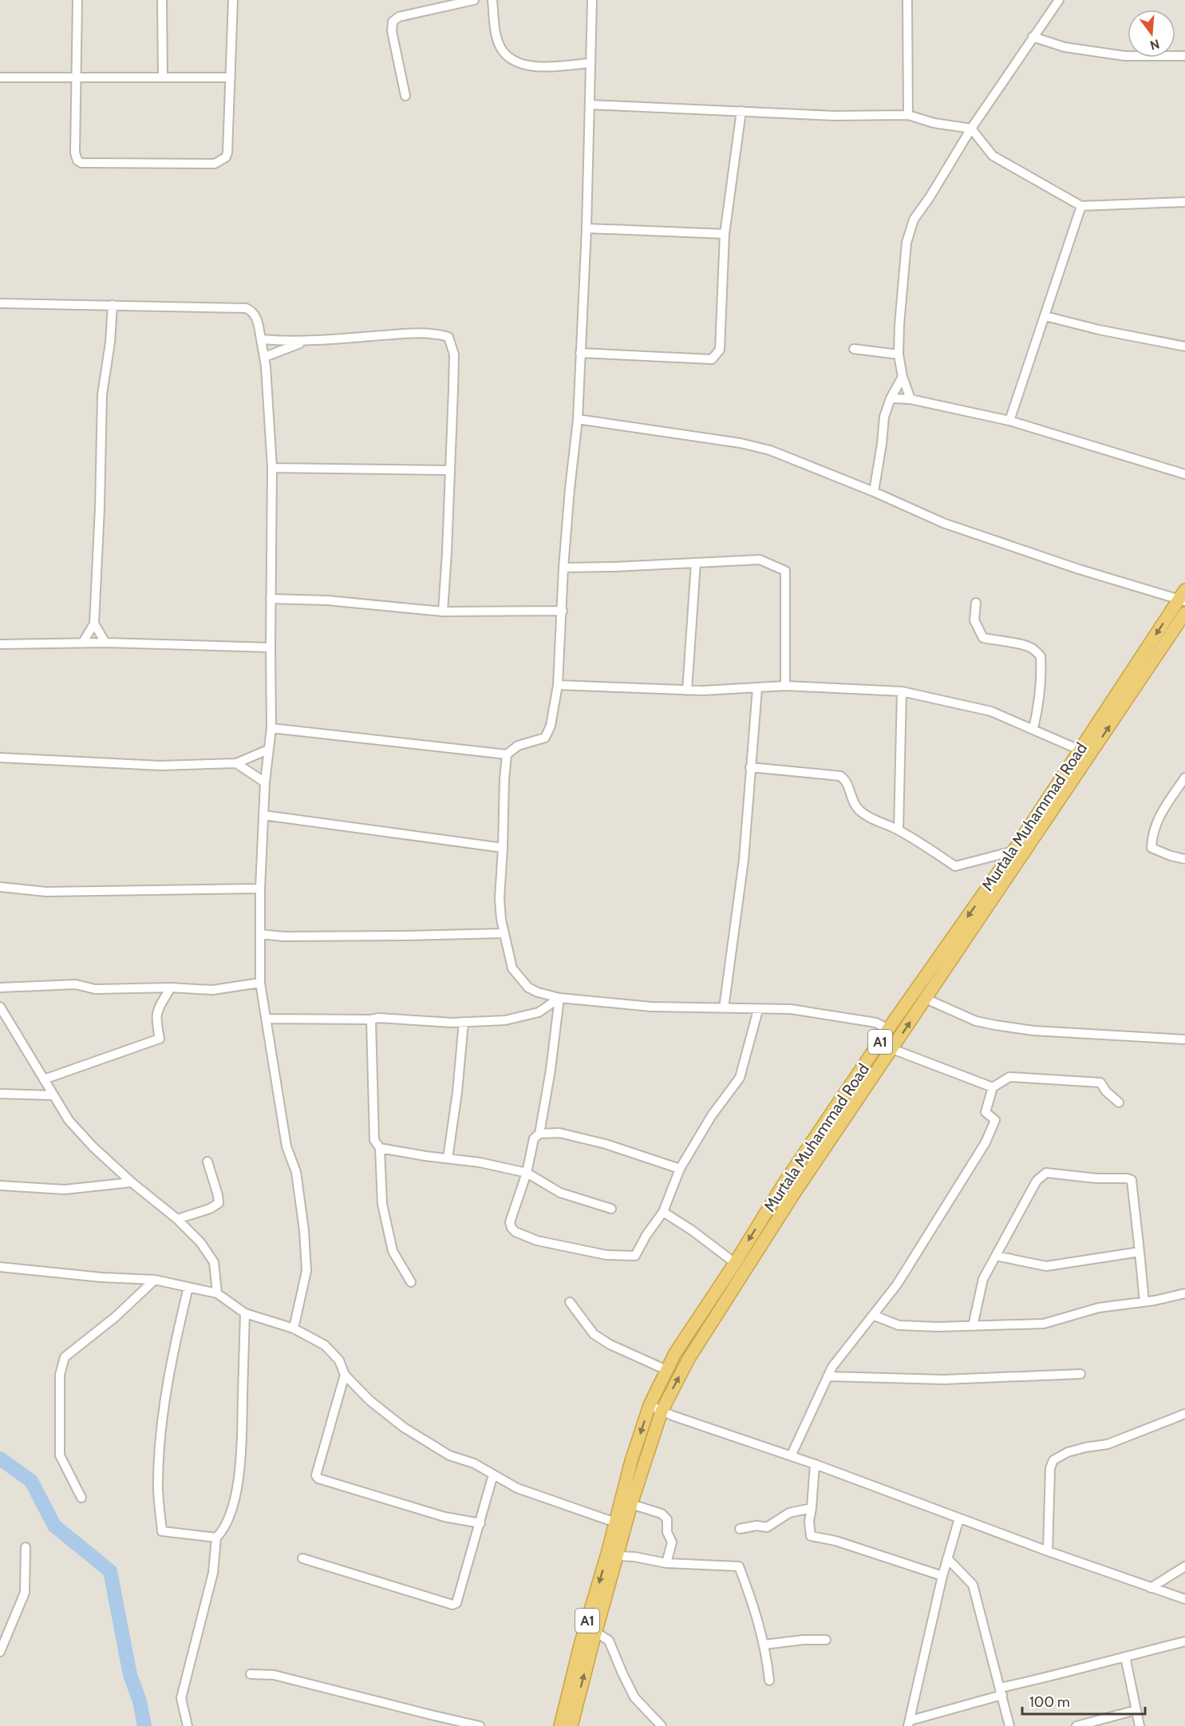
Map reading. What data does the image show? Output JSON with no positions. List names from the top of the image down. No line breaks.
{"streets":{"highway":["Murtala Muhammad Road","A1"]},"crossings":[["Murtala Muhammad Road","A1"]],"scale_bar":"100 m","north":"bottom"}
